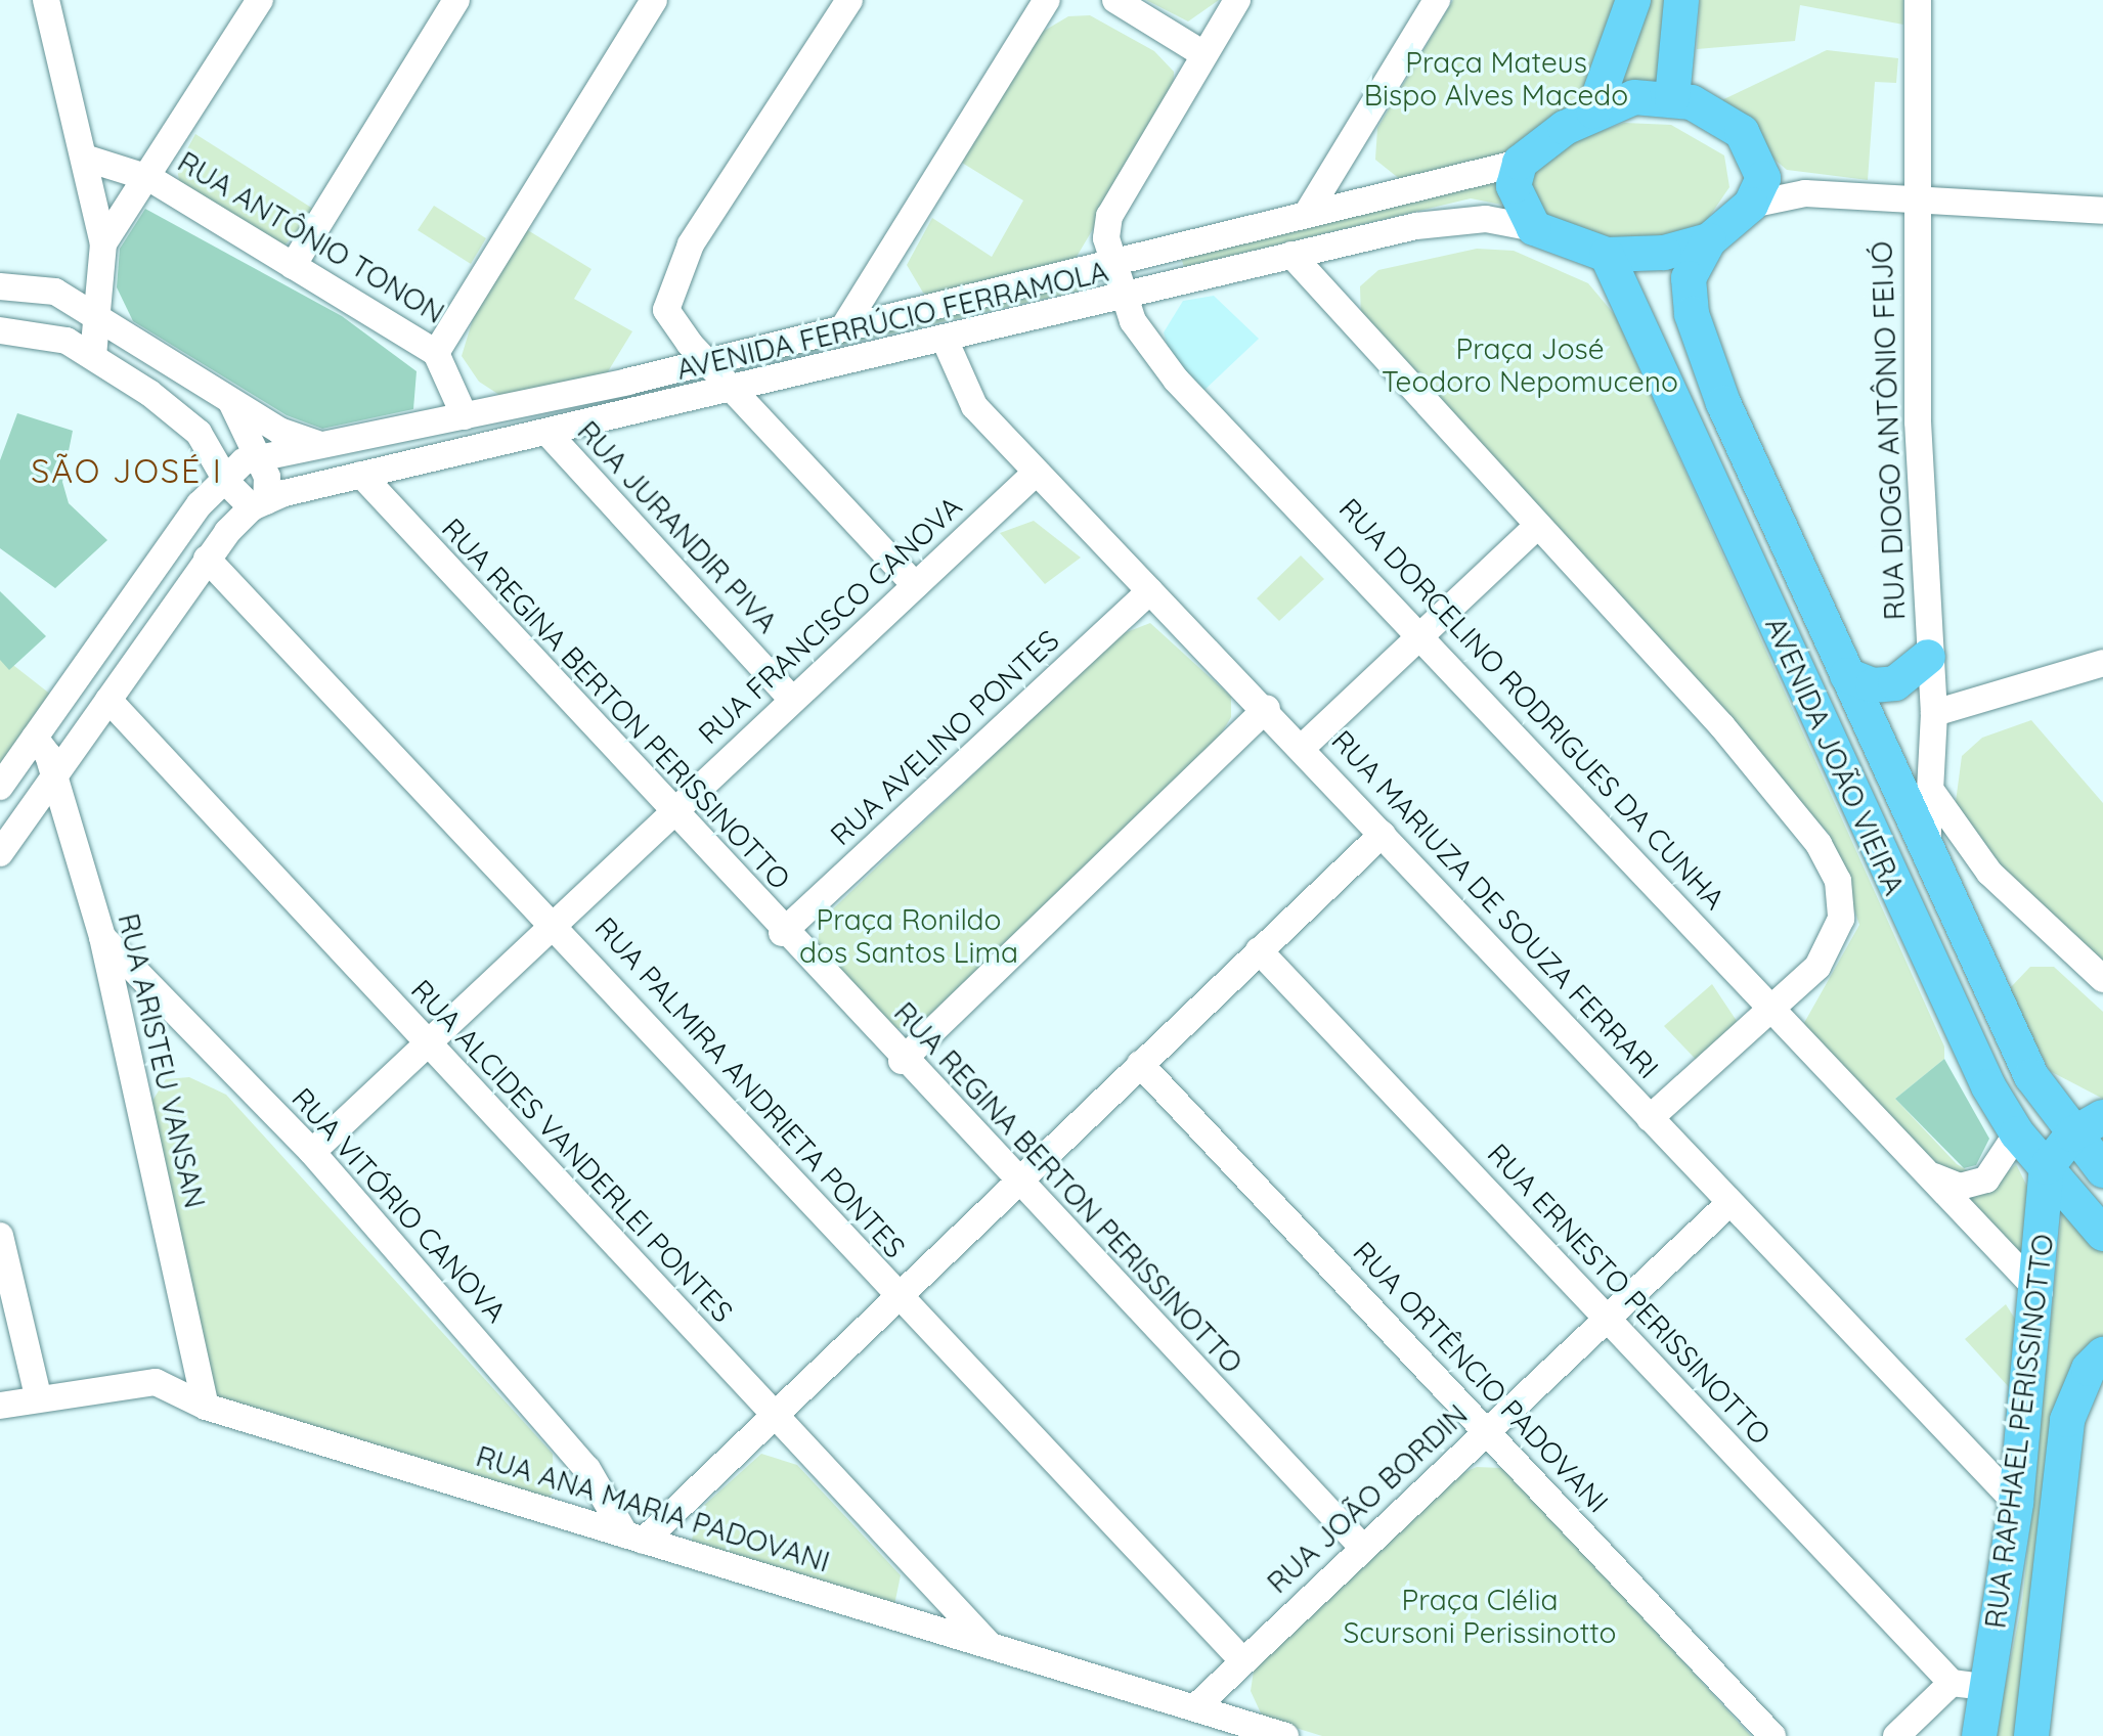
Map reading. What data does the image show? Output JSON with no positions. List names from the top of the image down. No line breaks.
{"streets":{"main road":["AVENIDA JOÃO VIEIRA","RUA RAPHAEL PERISSINOTTO"],"street":["RUA ANTÔNIO TONON","AVENIDA FERRÚCIO FERRAMOLA","RUA DIOGO ANTÔNIO FEIJÓ","RUA JURANDIR PIVA","RUA FRANCISCO CANOVA","RUA REGINA BERTON PERISSINOTTO","RUA DORCELINO RODRIGUES DA CUNHA","RUA AVELINO PONTES","RUA MARIUZA DE SOUZA FERRARI","RUA ARISTEU VANSAN","RUA PALMIRA ANDRIETA PONTES","RUA ALCIDES VANDERLEI PONTES","RUA VITÓRIO CANOVA","RUA ERNESTO PERISSINOTTO","RUA ORTÊNCIO PADOVANI","RUA JOÃO BORDIN","RUA ANA MARIA PADOVANI"]},"crossings":[["RUA ANTÔNIO TONON","AVENIDA FERRÚCIO FERRAMOLA"],["AVENIDA FERRÚCIO FERRAMOLA","RUA JURANDIR PIVA"],["AVENIDA FERRÚCIO FERRAMOLA","RUA REGINA BERTON PERISSINOTTO"],["AVENIDA FERRÚCIO FERRAMOLA","RUA DORCELINO RODRIGUES DA CUNHA"],["AVENIDA FERRÚCIO FERRAMOLA","AVENIDA JOÃO VIEIRA"],["AVENIDA FERRÚCIO FERRAMOLA","RUA MARIUZA DE SOUZA FERRARI"],["RUA DIOGO ANTÔNIO FEIJÓ","AVENIDA JOÃO VIEIRA"],["RUA JURANDIR PIVA","RUA FRANCISCO CANOVA"],["RUA FRANCISCO CANOVA","RUA REGINA BERTON PERISSINOTTO"],["RUA FRANCISCO CANOVA","RUA MARIUZA DE SOUZA FERRARI"],["RUA FRANCISCO CANOVA","RUA PALMIRA ANDRIETA PONTES"],["RUA FRANCISCO CANOVA","RUA ALCIDES VANDERLEI PONTES"],["RUA FRANCISCO CANOVA","RUA VITÓRIO CANOVA"],["RUA REGINA BERTON PERISSINOTTO","RUA AVELINO PONTES"],["RUA REGINA BERTON PERISSINOTTO","RUA JOÃO BORDIN"],["RUA DORCELINO RODRIGUES DA CUNHA","RUA RAPHAEL PERISSINOTTO"],["RUA AVELINO PONTES","RUA MARIUZA DE SOUZA FERRARI"],["AVENIDA JOÃO VIEIRA","RUA RAPHAEL PERISSINOTTO"],["RUA MARIUZA DE SOUZA FERRARI","RUA RAPHAEL PERISSINOTTO"],["RUA MARIUZA DE SOUZA FERRARI","RUA JOÃO BORDIN"],["RUA ARISTEU VANSAN","RUA VITÓRIO CANOVA"],["RUA ARISTEU VANSAN","RUA ANA MARIA PADOVANI"],["RUA PALMIRA ANDRIETA PONTES","RUA JOÃO BORDIN"],["RUA ALCIDES VANDERLEI PONTES","RUA ANA MARIA PADOVANI"],["RUA VITÓRIO CANOVA","RUA ANA MARIA PADOVANI"],["RUA ERNESTO PERISSINOTTO","RUA JOÃO BORDIN"],["RUA ORTÊNCIO PADOVANI","RUA JOÃO BORDIN"],["RUA JOÃO BORDIN","RUA ANA MARIA PADOVANI"]],"districts":["SÃO JOSÉ I"],"parks":["Praça Mateus Bispo Alves Macedo","Praça José Teodoro Nepomuceno","Praça Ronildo dos Santos Lima","Praça Clélia Scursoni Perissinotto"]}
